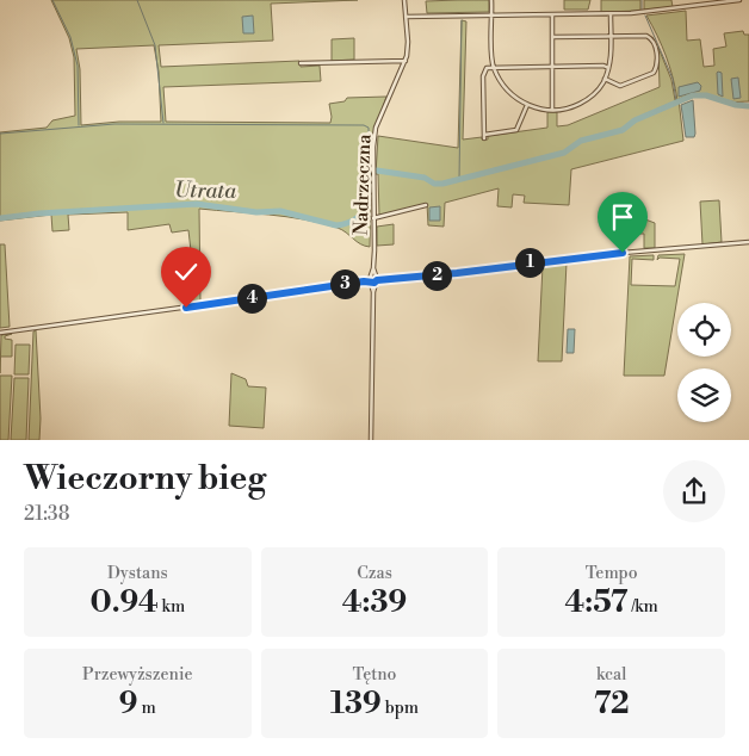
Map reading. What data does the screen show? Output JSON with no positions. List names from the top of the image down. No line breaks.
{"streets":{"street":["Nadrzeczna"]},"water":["Utrata"],"page":{"pins":["1","2","3","4"],"heading":["Wieczorny bieg","21:38"],"stats":[["Dystans","0.94 km"],["Czas","4:39"],["Tempo","4:57 /km"],["Przewyższenie","9 m"],["Tętno","139 bpm"],["kcal","72"]]}}
